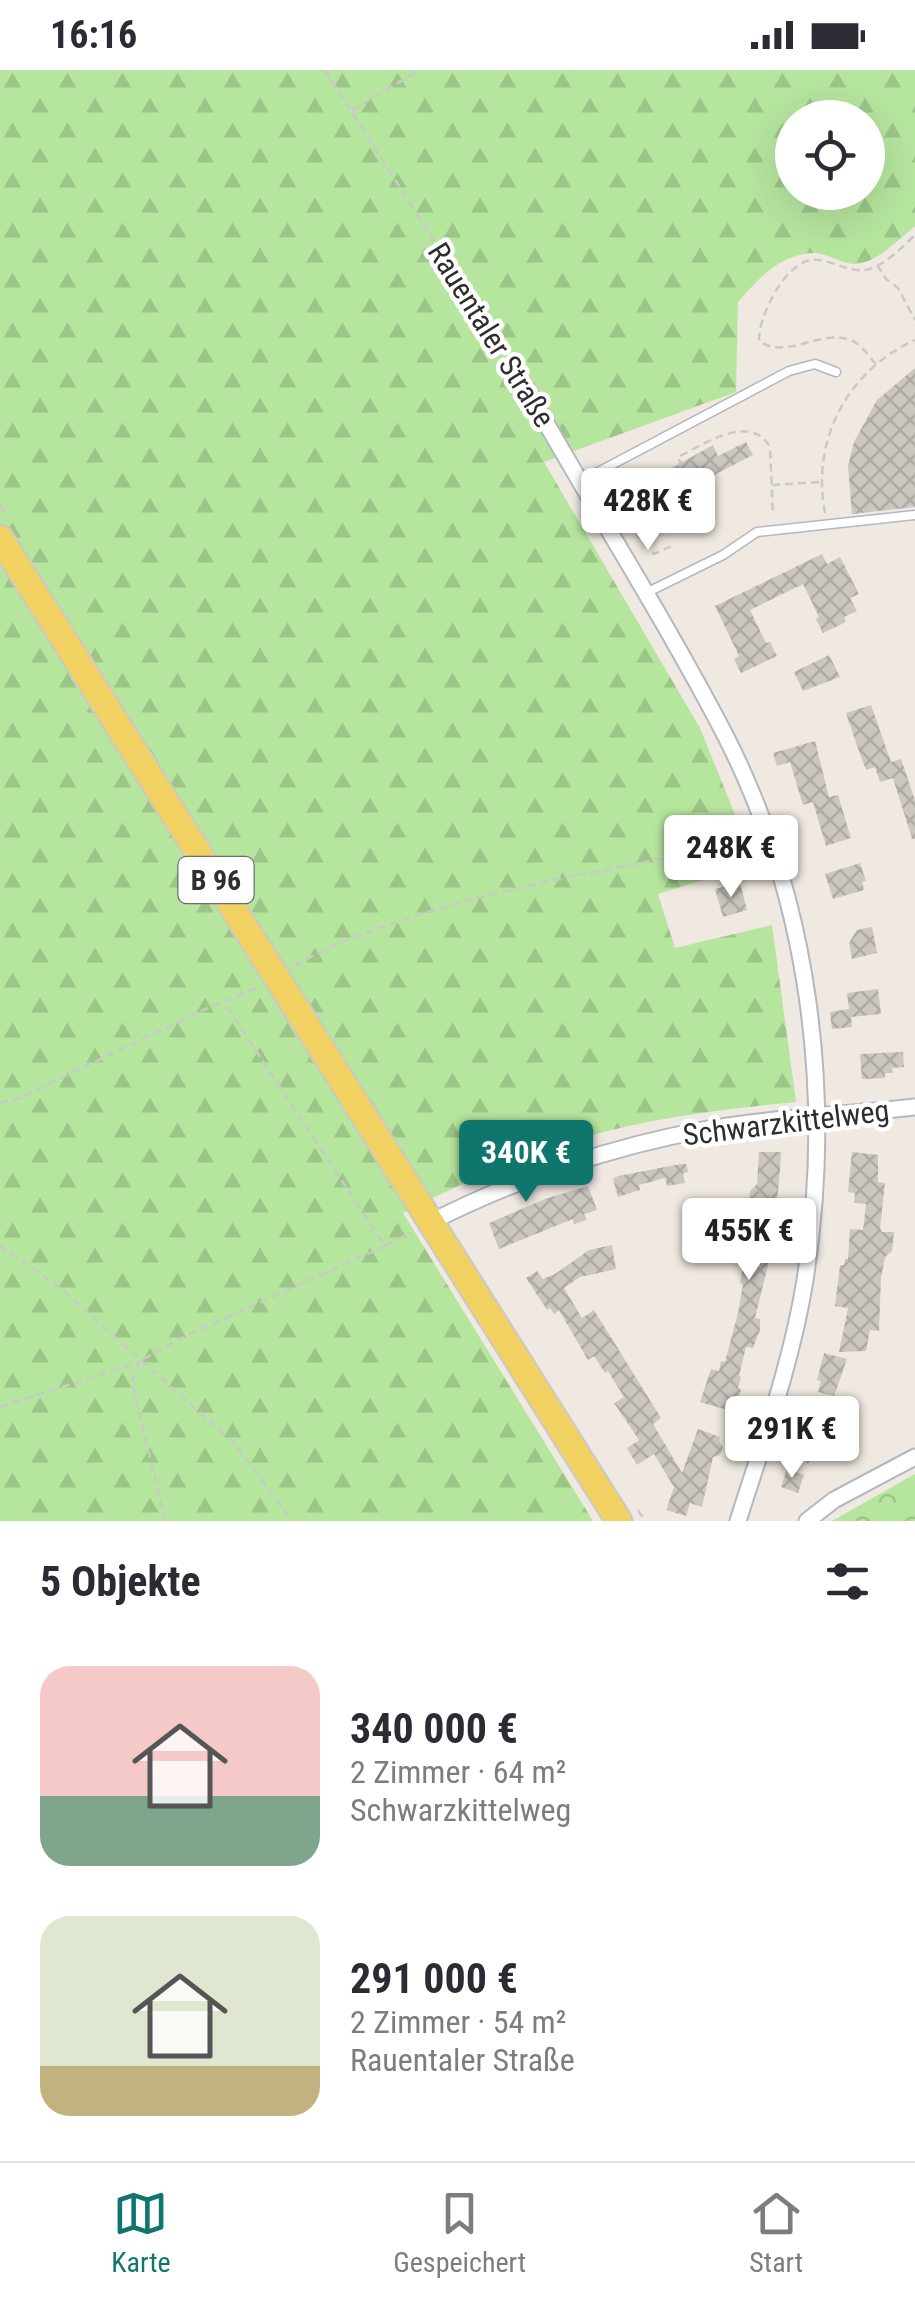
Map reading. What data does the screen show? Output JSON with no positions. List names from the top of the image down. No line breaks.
{"streets":{"main road":["B 96"],"street":["Rauentaler Straße","Schwarzkittelweg"]},"crossings":[["Rauentaler Straße","Schwarzkittelweg"],["B 96","Schwarzkittelweg"]],"page":{"status":"16:16","price":["428K €","248K €","340K €","455K €","291K €"],"heading":"5 Objekte","list":[{"name":"340 000 €","note":"2 Zimmer · 64 m² · Schwarzkittelweg"},{"name":"291 000 €","note":"2 Zimmer · 54 m² · Rauentaler Straße"}],"tabs":["Karte","Gespeichert","Start"]}}
